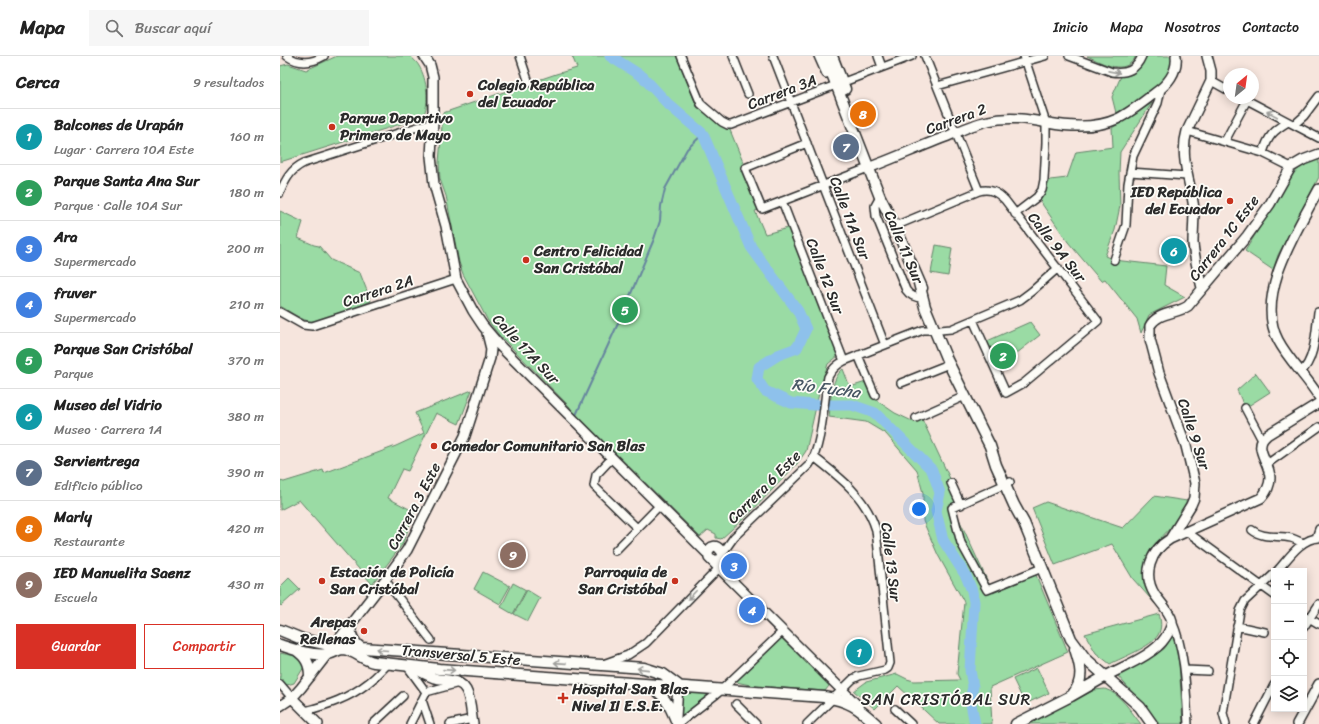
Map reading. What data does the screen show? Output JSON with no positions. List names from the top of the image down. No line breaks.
{"streets":{"main road":["Calle 17A Sur","Transversal 5 Este"],"street":["Carrera 3A","Carrera 2","Calle 11A Sur","Carrera 1C Este","Calle 11 Sur","Calle 9A Sur","Calle 12 Sur","Carrera 2A","Calle 9 Sur","Carrera 6 Este","Carrera 3 Este","Calle 13 Sur"]},"crossings":[["Carrera 3A","Calle 11A Sur"],["Carrera 2","Calle 11A Sur"],["Carrera 2","Calle 12 Sur"],["Carrera 1C Este","Calle 9 Sur"],["Carrera 2A","Calle 17A Sur"],["Calle 17A Sur","Carrera 6 Este"],["Calle 17A Sur","Carrera 3 Este"],["Calle 17A Sur","Calle 13 Sur"],["Calle 17A Sur","Transversal 5 Este"],["Carrera 6 Este","Calle 13 Sur"],["Carrera 6 Este","Transversal 5 Este"],["Carrera 3 Este","Transversal 5 Este"]],"one_way":["Carrera 6 Este"],"districts":["SAN CRISTÓBAL SUR"],"water":["Río Fucha"],"places":{"other":["Colegio República del Ecuador","Parque Deportivo Primero de Mayo","IED República del Ecuador","Centro Felicidad San Cristóbal","Comedor Comunitario San Blas","Estación de Policía San Cristóbal","Parroquia de San Cristóbal","Arepas Rellenas"],"health":["Hospital San Blas Nivel II E.S.E."]},"north":"top right","page":{"header":"Mapa","search":"Buscar aquí","nav":["Inicio","Mapa","Nosotros","Contacto"],"heading":["Cerca","9 resultados"],"pins":["8","7","6","5","2","9","3","4","1"],"list":[{"mark":"1","name":"Balcones de Urapán","note":"Lugar · Carrera 10A Este","value":"160 m"},{"mark":"2","name":"Parque Santa Ana Sur","note":"Parque · Calle 10A Sur","value":"180 m"},{"mark":"3","name":"Ara","note":"Supermercado","value":"200 m"},{"mark":"4","name":"fruver","note":"Supermercado","value":"210 m"},{"mark":"5","name":"Parque San Cristóbal","note":"Parque","value":"370 m"},{"mark":"6","name":"Museo del Vidrio","note":"Museo · Carrera 1A","value":"380 m"},{"mark":"7","name":"Servientrega","note":"Edificio público","value":"390 m"},{"mark":"8","name":"Marly","note":"Restaurante","value":"420 m"},{"mark":"9","name":"IED Manuelita Saenz","note":"Escuela","value":"430 m"}],"map_buttons":["+","−"],"buttons":["Guardar","Compartir"]}}
